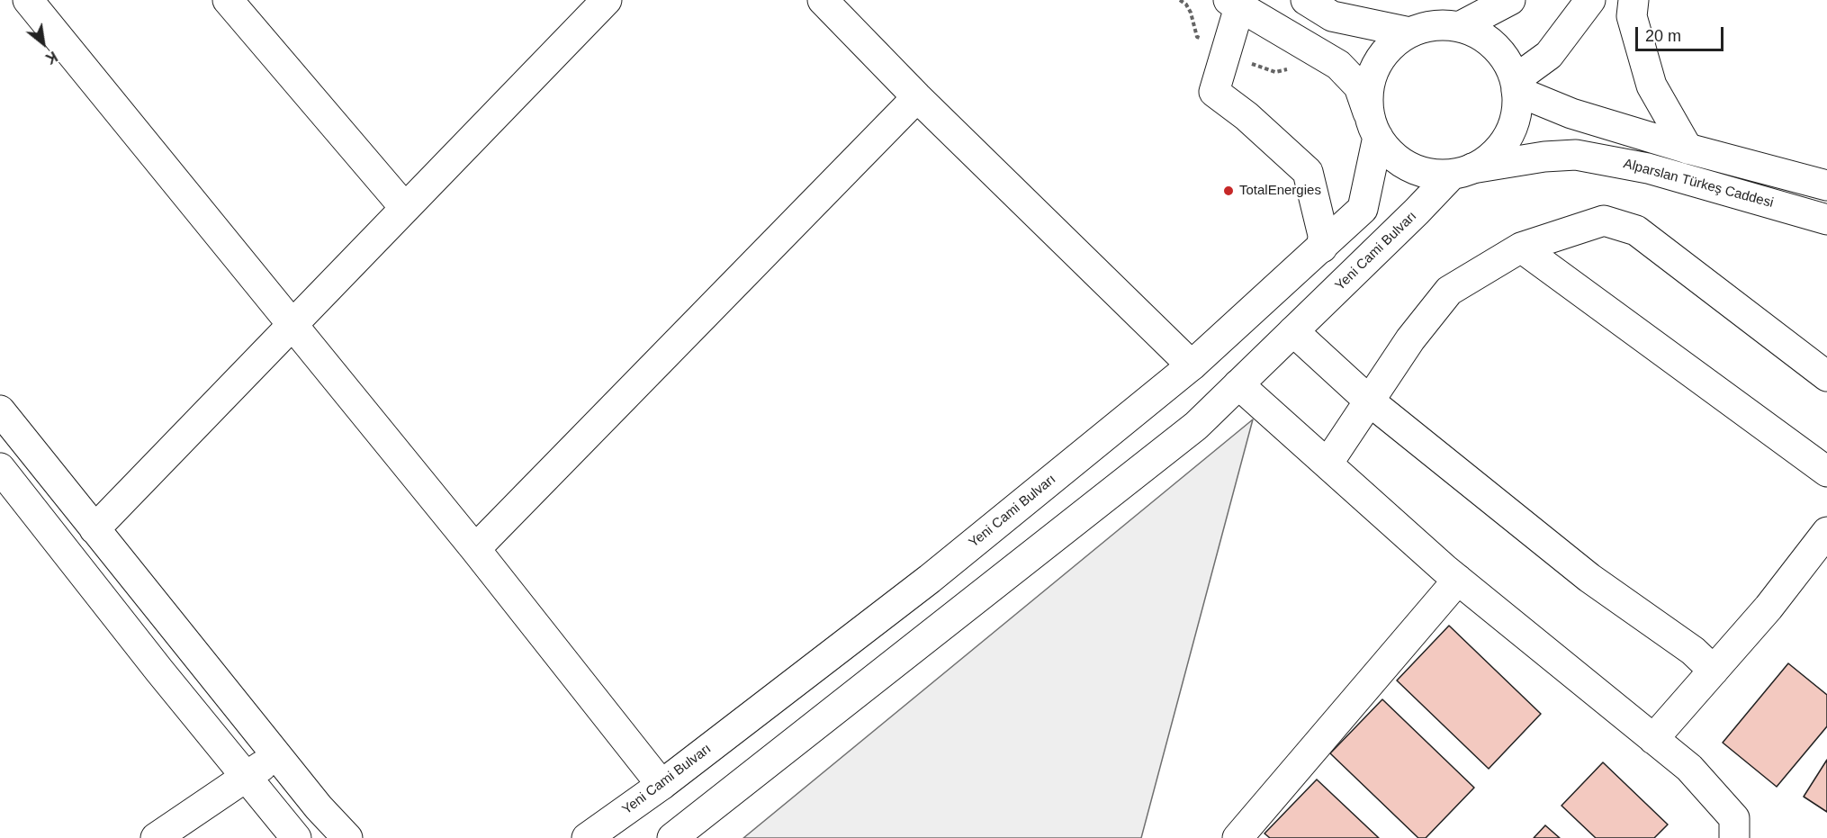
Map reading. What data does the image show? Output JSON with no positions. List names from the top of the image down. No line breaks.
{"streets":{"street":["Alparslan Türkeş Caddesi","Yeni Cami Bulvarı"]},"crossings":[["Alparslan Türkeş Caddesi","Yeni Cami Bulvarı"]],"places":["TotalEnergies"],"scale_bar":"20 m","north":"bottom right"}
